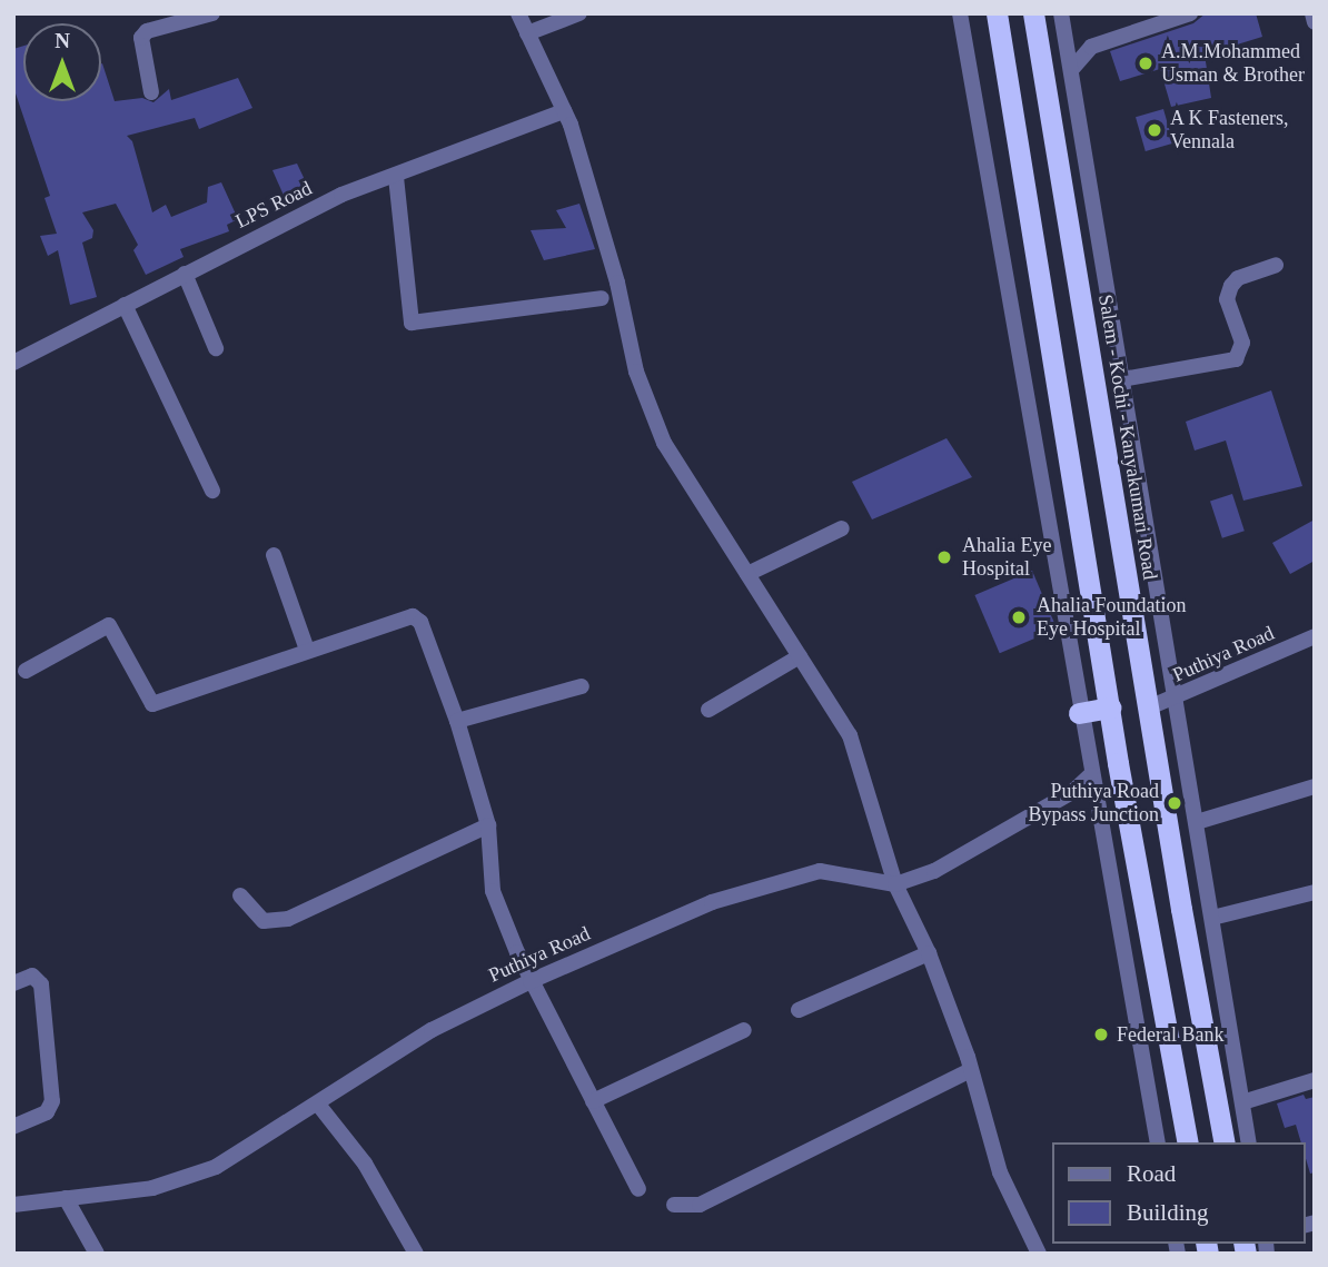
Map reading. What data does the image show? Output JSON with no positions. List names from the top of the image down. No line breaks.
{"streets":{"highway":["Salem - Kochi - Kanyakumari Road"],"street":["LPS Road","Puthiya Road"]},"crossings":[["Salem - Kochi - Kanyakumari Road","Puthiya Road"]],"places":["A.M.Mohammed Usman & Brother","A K Fasteners, Vennala","Ahalia Eye Hospital","Ahalia Foundation Eye Hospital","Puthiya Road Bypass Junction","Federal Bank"],"legend":["Road","Building"],"north":"top"}
